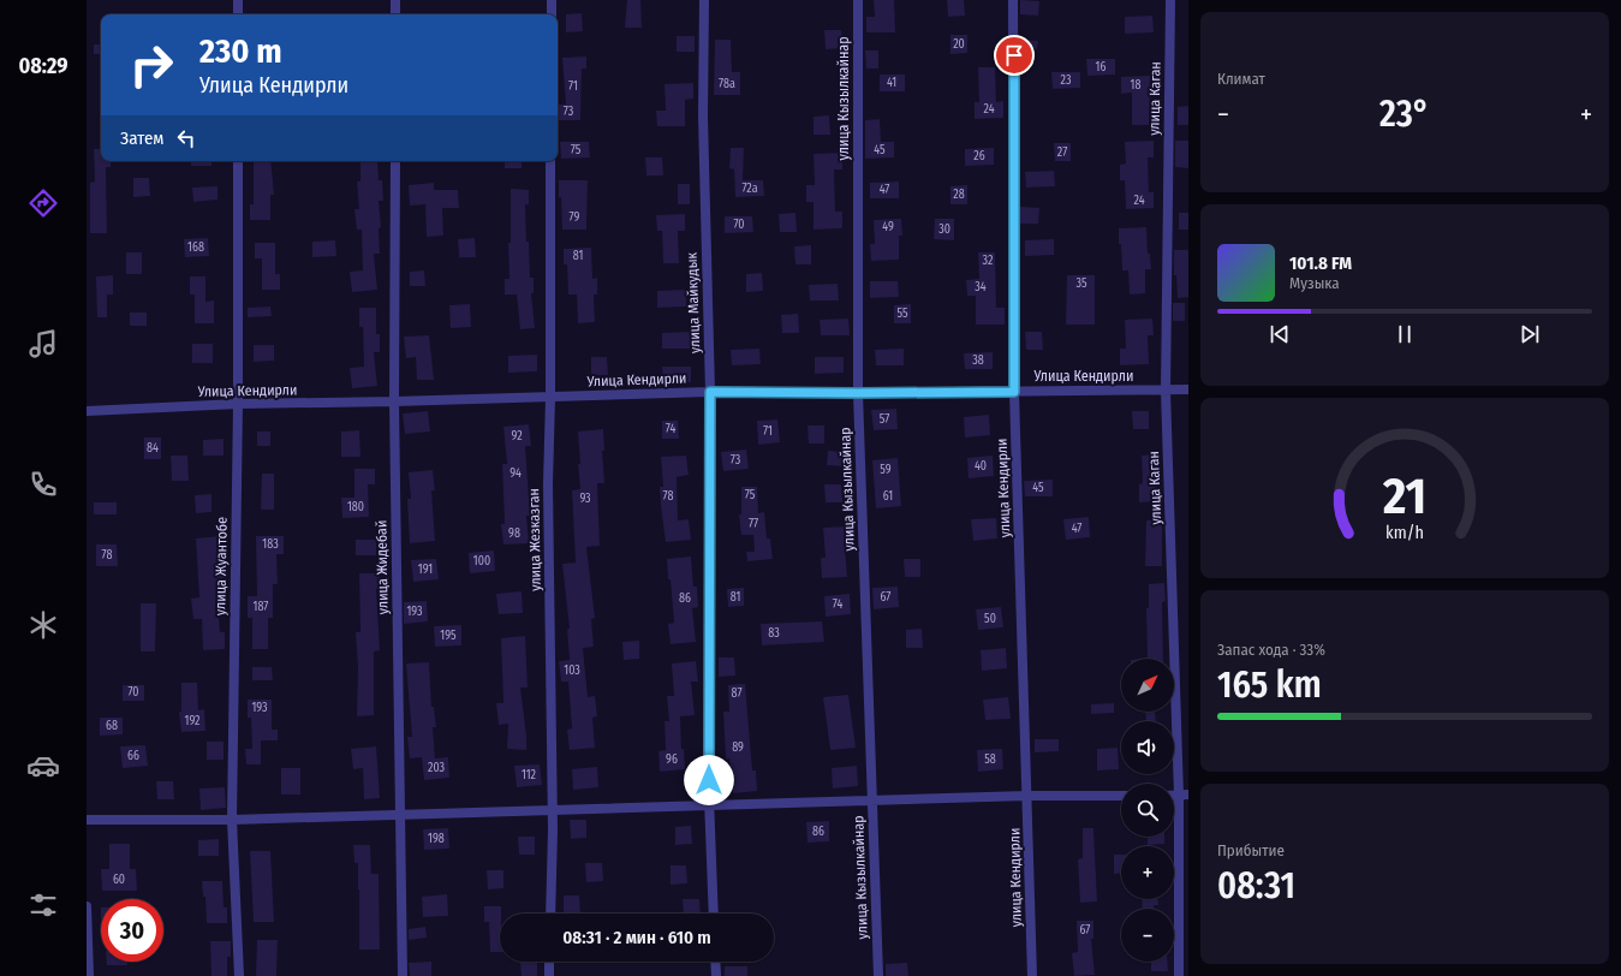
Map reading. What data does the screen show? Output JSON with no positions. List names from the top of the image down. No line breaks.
{"streets":{"street":["улица Кызылкайнар","улица Каган","улица Майкудык","Улица Кендирли","улица Кендирли","улица Жезказган","улица Жуантобе","улица Жидебай"]},"crossings":[["улица Кызылкайнар","Улица Кендирли"],["улица Каган","Улица Кендирли"],["улица Майкудык","Улица Кендирли"],["Улица Кендирли","улица Кендирли"],["Улица Кендирли","улица Жезказган"],["Улица Кендирли","улица Жуантобе"],["Улица Кендирли","улица Жидебай"]],"house_numbers":["20","16","23","41","78а","18","71","24","73","75","45","27","26","72а","47","28","24","79","70","49","30","168","81","32","35","34","55","38","57","74","71","92","84","73","40","59","94","45","75","78","61","93","180","77","47","98","183","78","100","191","81","67","86","74","187","193","50","83","195","103","70","87","193","192","68","89","66","96","58","203","112","86","198","60","67"],"north":"top right","page":{"tabs":"08:29","tile":["Климат",["Запас хода · 33%","165 km"],["Прибытие","08:31"]],"turn":["230 m","Улица Кендирли"],"heat":["−","23°","+"],"then":"Затем","song":["101.8 FM","Музыка"],"map_buttons":["+","−"],"limit":"30","trip":"08:31 · 2 мин · 610 m","gauge":["21","km/h"]}}
